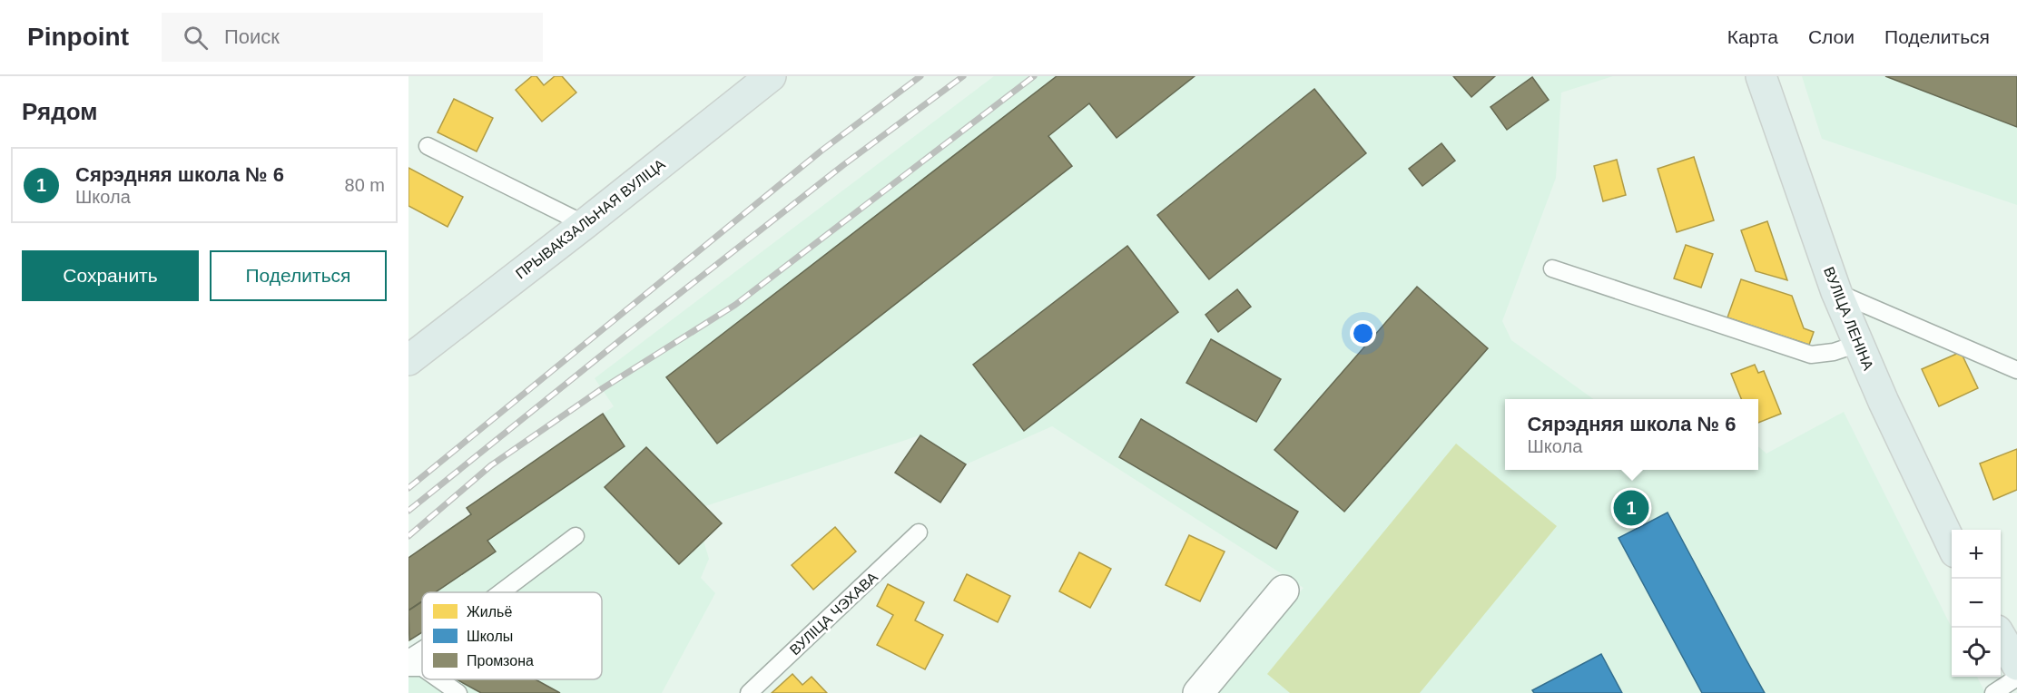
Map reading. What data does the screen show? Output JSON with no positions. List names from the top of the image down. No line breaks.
{"streets":{"main road":["ПРЫВАКЗАЛЬНАЯ ВУЛІЦА","ВУЛІЦА ЛЕНІНА"],"lane":["ВУЛІЦА ЧЭХАВА"]},"legend":["Жильё","Школы","Промзона"],"page":{"header":"Pinpoint","search":"Поиск","nav":["Карта","Слои","Поделиться"],"heading":"Рядом","list":[{"mark":"1","name":"Сярэдняя школа № 6","note":"Школа","value":"80 m"}],"buttons":["Сохранить","Поделиться"],"popup":["Сярэдняя школа № 6","Школа"],"pins":"1","map_buttons":["+","−"]}}
